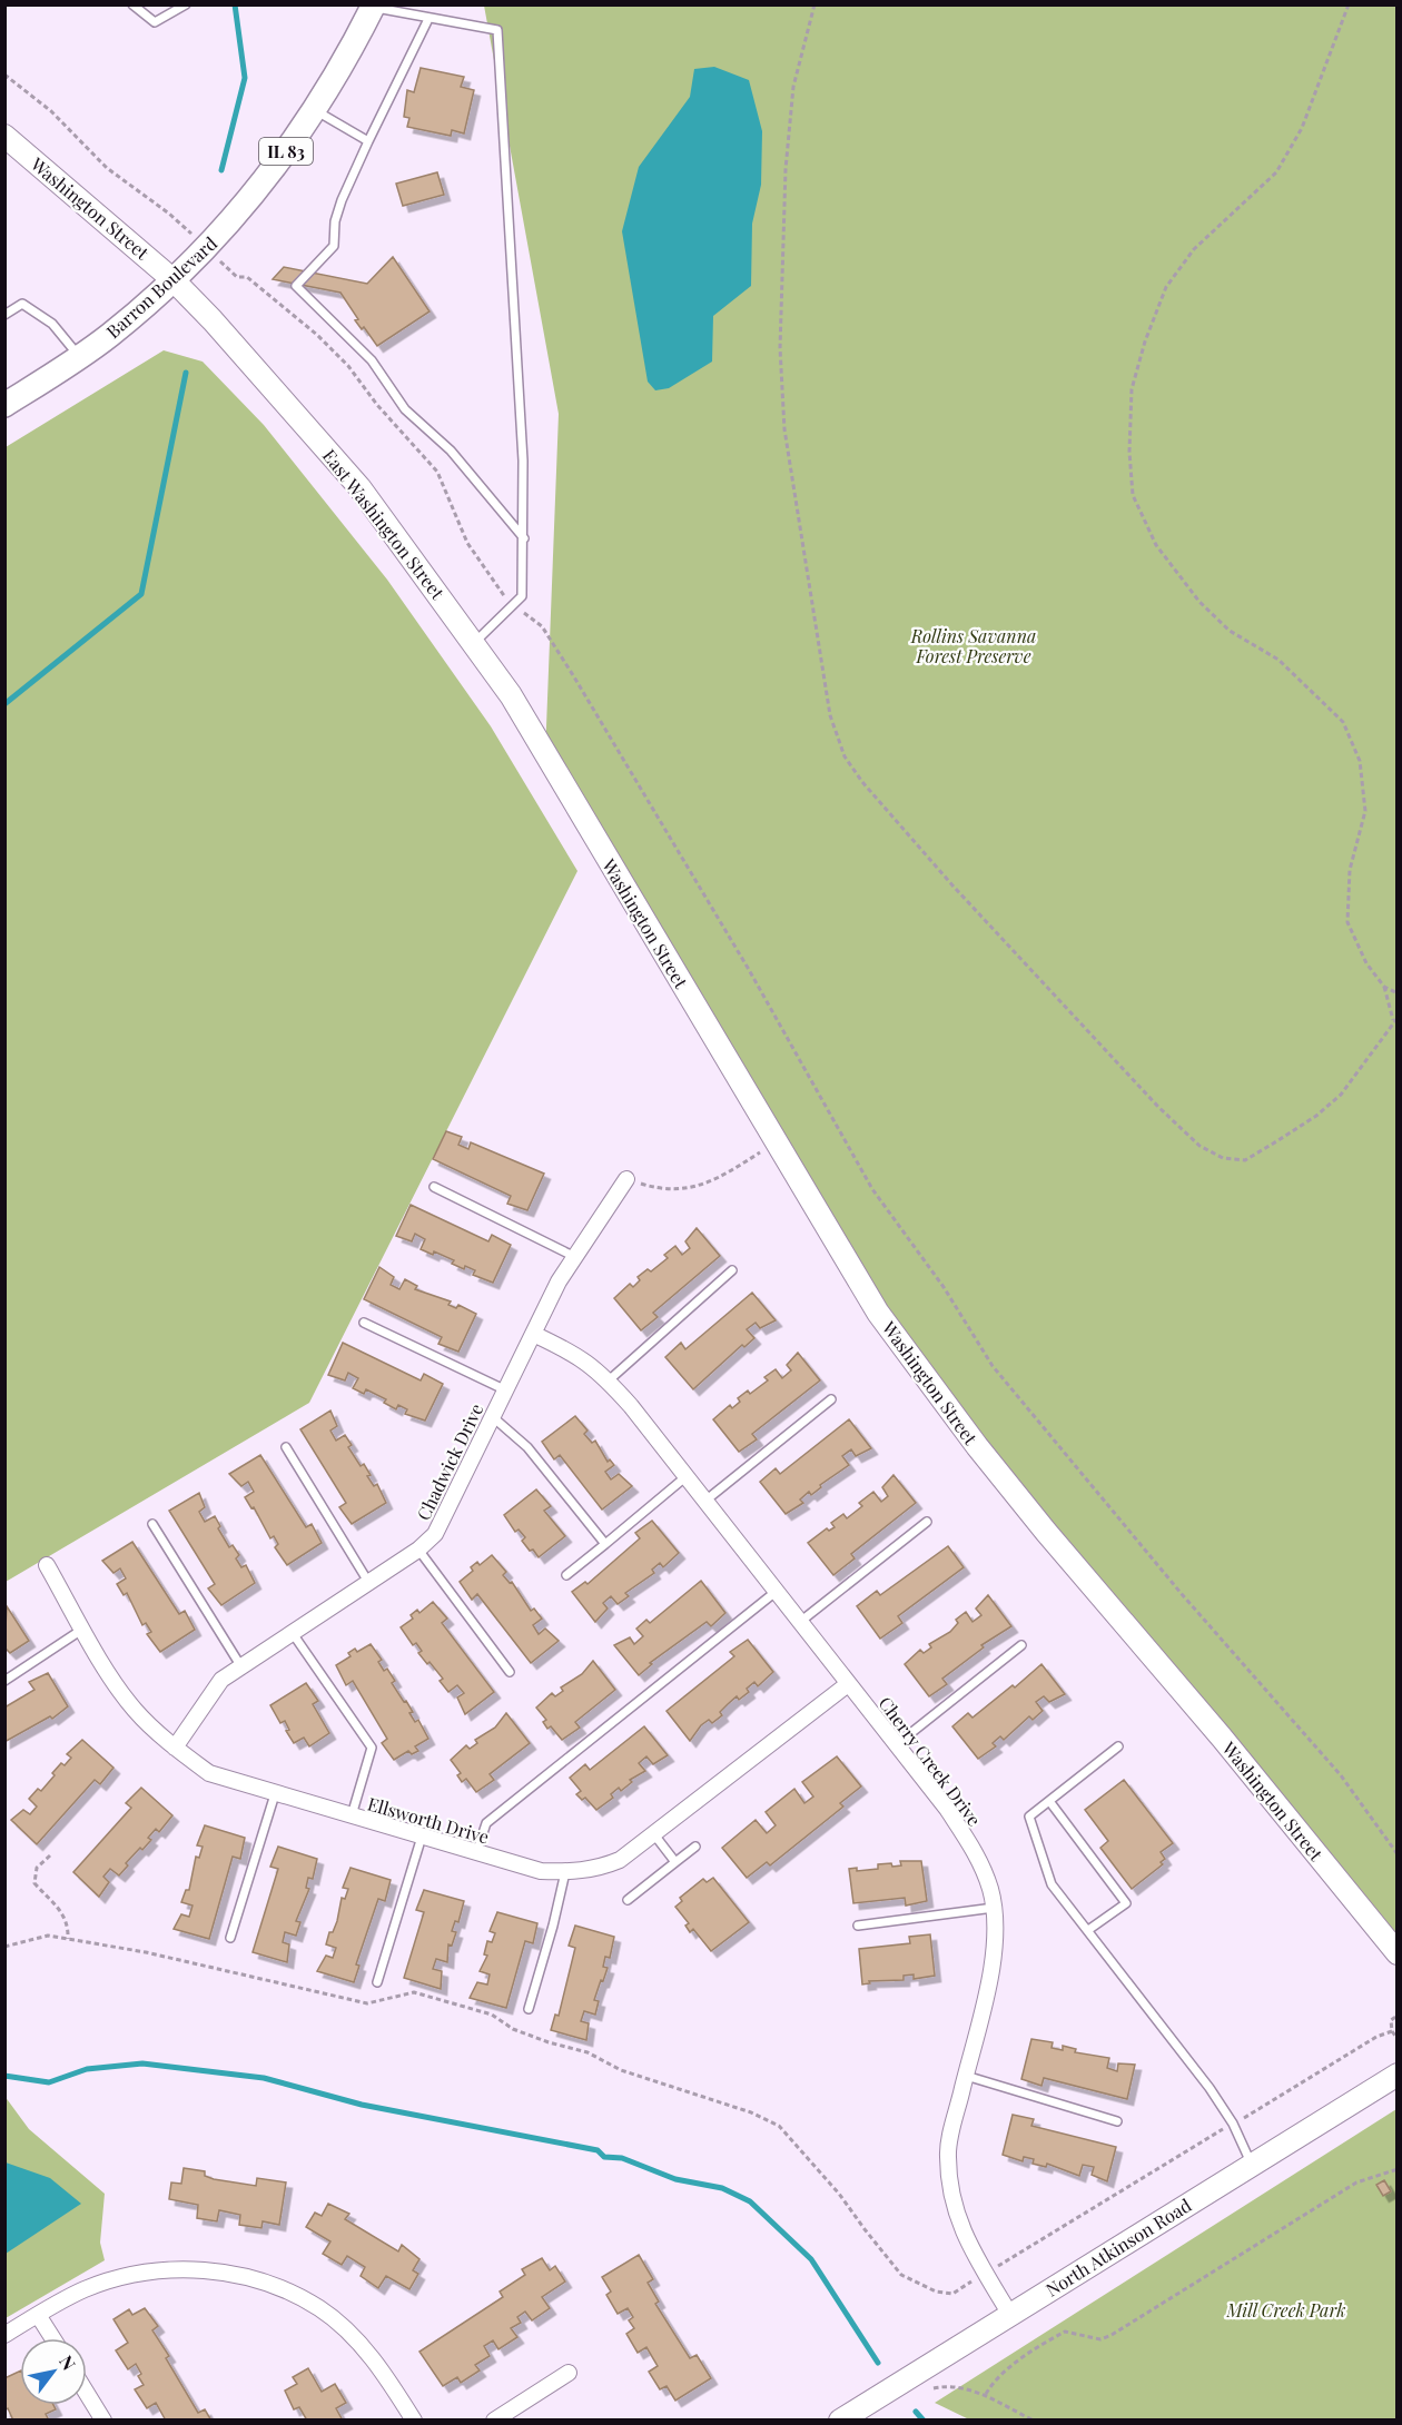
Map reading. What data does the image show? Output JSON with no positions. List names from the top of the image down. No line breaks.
{"streets":{"main road":["IL 83","Washington Street","Barron Boulevard","East Washington Street","North Atkinson Road"],"street":["Chadwick Drive","Cherry Creek Drive","Ellsworth Drive"]},"crossings":[["Washington Street","Barron Boulevard"],["Washington Street","East Washington Street"],["Barron Boulevard","East Washington Street"],["Chadwick Drive","Cherry Creek Drive"],["Chadwick Drive","Ellsworth Drive"],["Cherry Creek Drive","Ellsworth Drive"],["Cherry Creek Drive","North Atkinson Road"]],"parks":["Rollins Savanna Forest Preserve","Mill Creek Park"],"north":"top right"}
